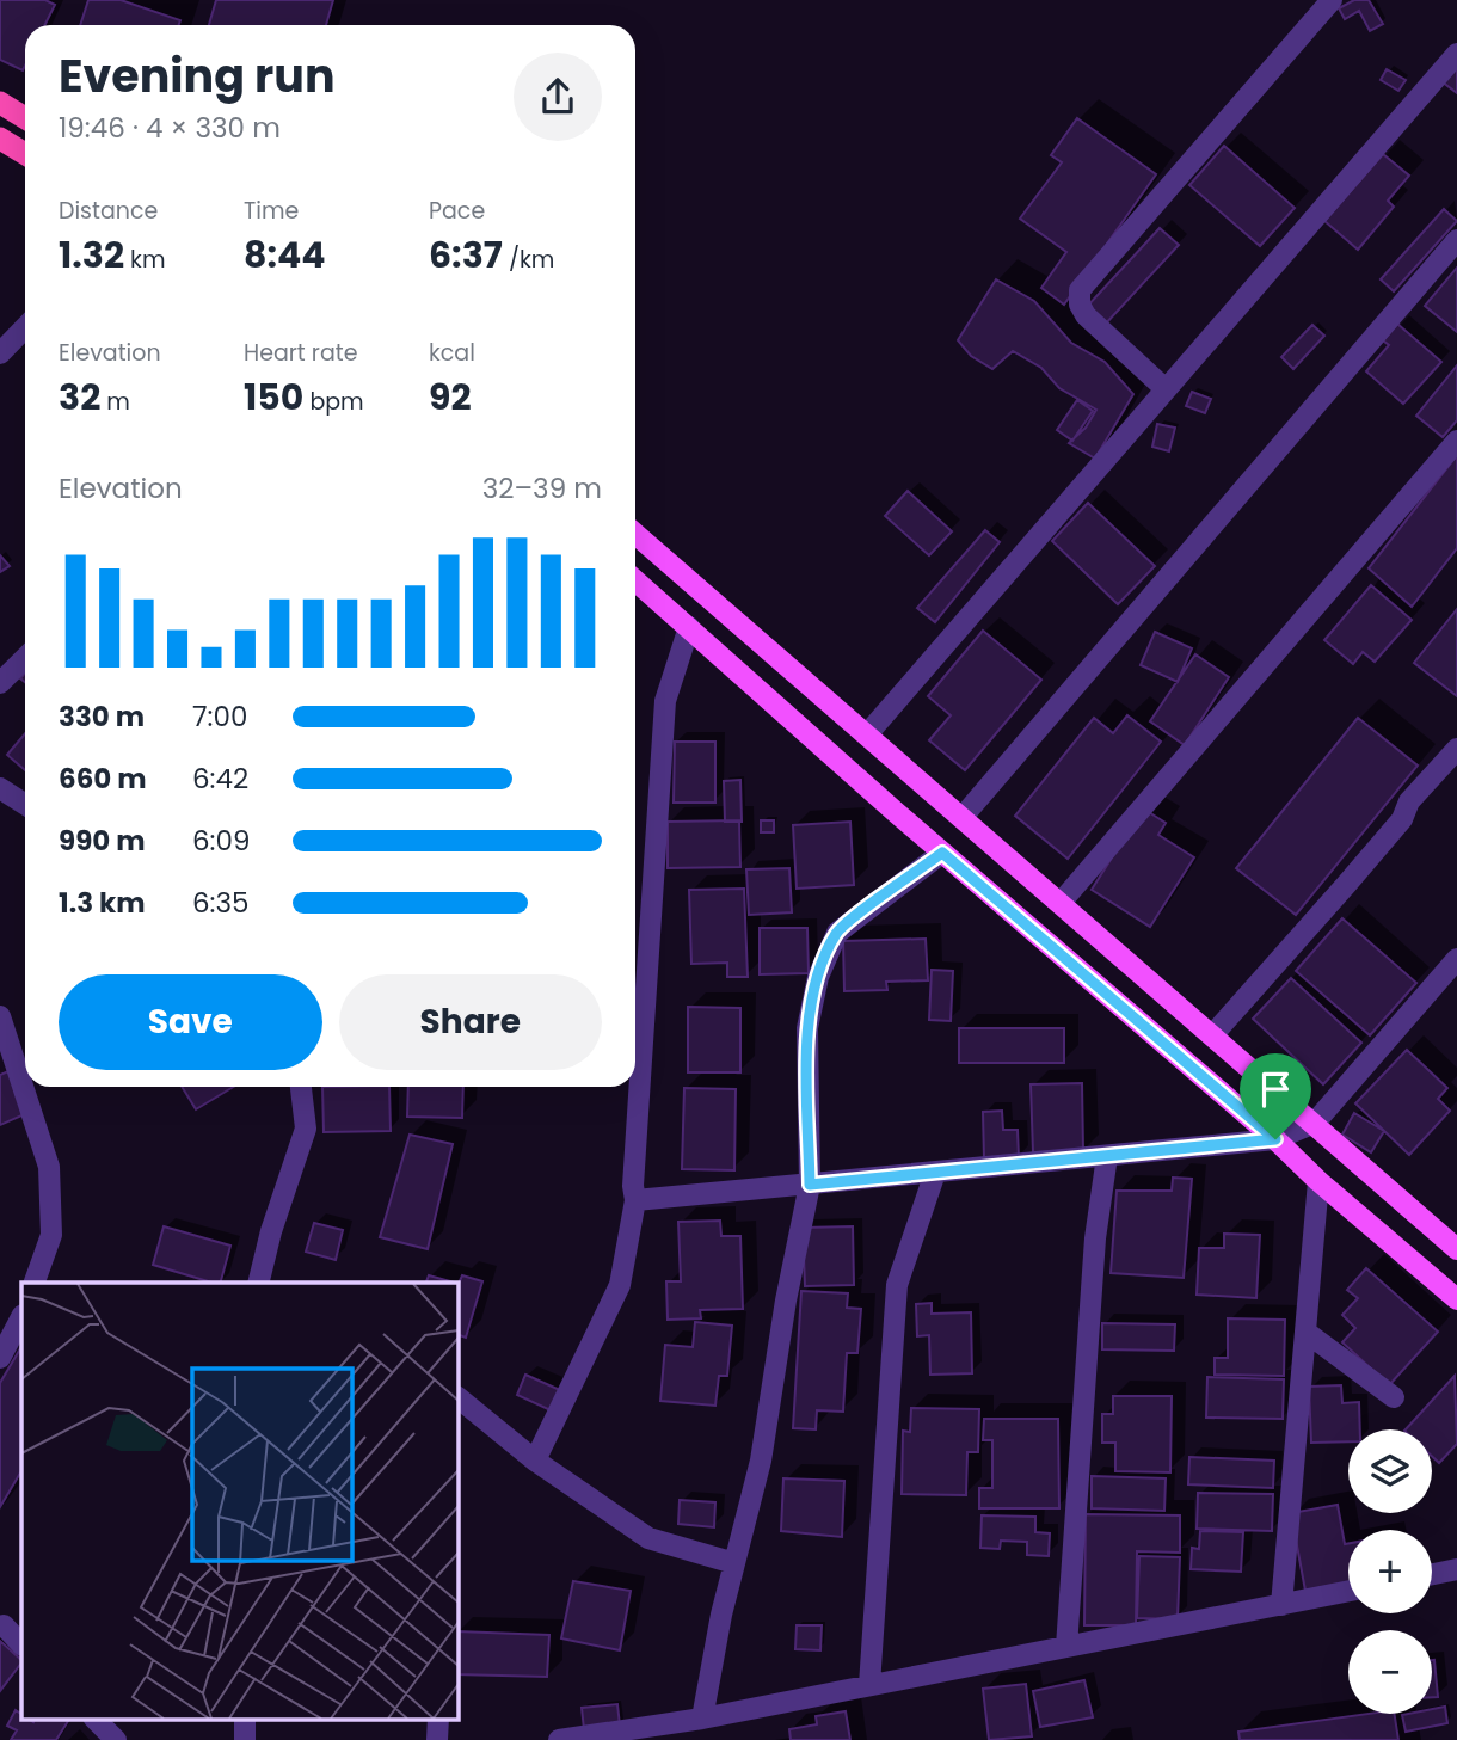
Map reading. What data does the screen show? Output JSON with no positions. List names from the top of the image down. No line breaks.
{"page":{"heading":["Evening run","19:46 · 4 × 330 m"],"stats":[["Distance","1.32 km"],["Time","8:44"],["Pace","6:37 /km"],["Elevation","32 m"],["Heart rate","150 bpm"],["kcal","92"]],"chart":["Elevation","32–39 m"],"list":[{"name":"330 m","note":"7:00"},{"name":"660 m","note":"6:42"},{"name":"990 m","note":"6:09"},{"name":"1.3 km","note":"6:35"}],"buttons":["Save","Share"],"map_buttons":["+","−"]}}
